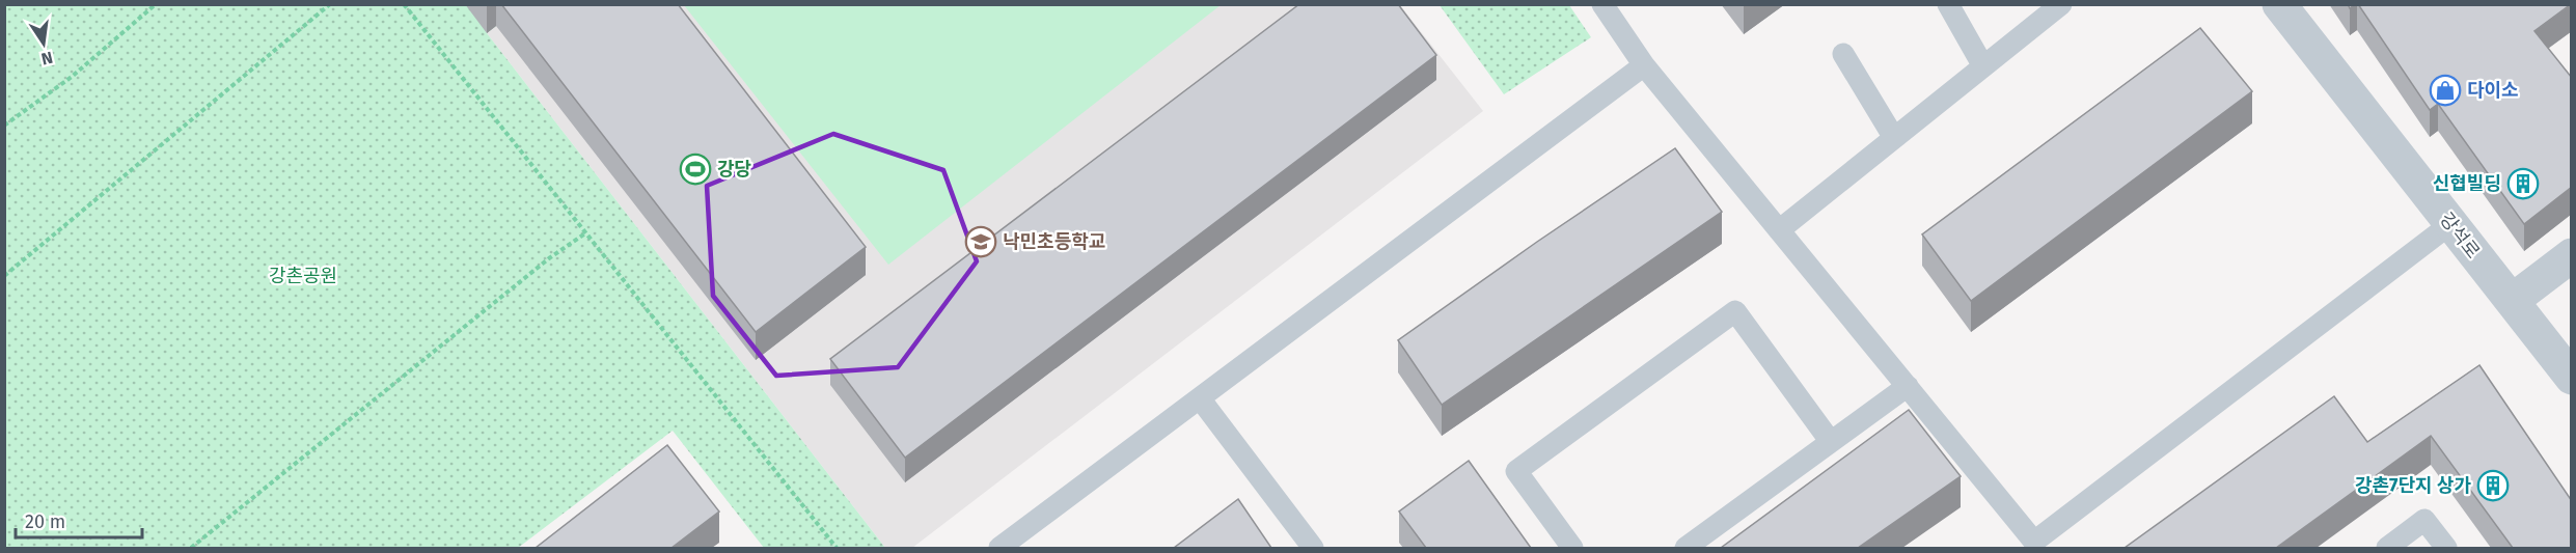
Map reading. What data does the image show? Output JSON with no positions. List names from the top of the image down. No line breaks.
{"streets":{"street":["강석로"]},"parks":["강촌공원"],"places":{"shop":["다이소"],"sports":["강당"],"building":["신협빌딩","강촌7단지 상가"],"school or university":["낙민초등학교"]},"scale_bar":"20 m","north":"bottom"}
